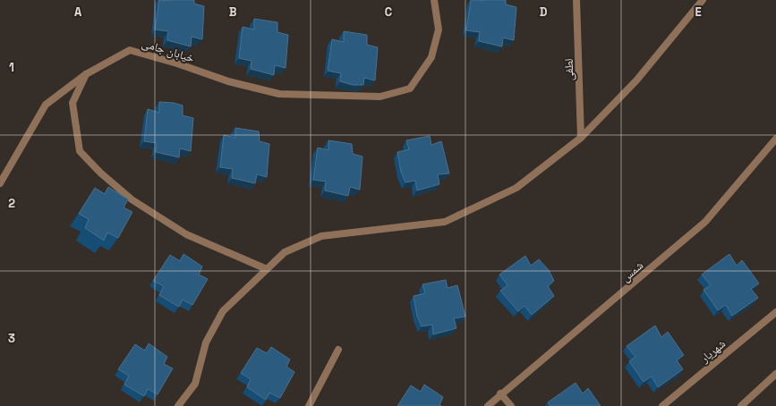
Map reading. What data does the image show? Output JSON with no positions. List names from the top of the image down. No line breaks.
{"streets":{"street":["خیابان جامی","لطفی","شمس","شهریار"]},"grid":{"columns":["A","B","C","D","E"],"rows":["1","2","3"]}}
